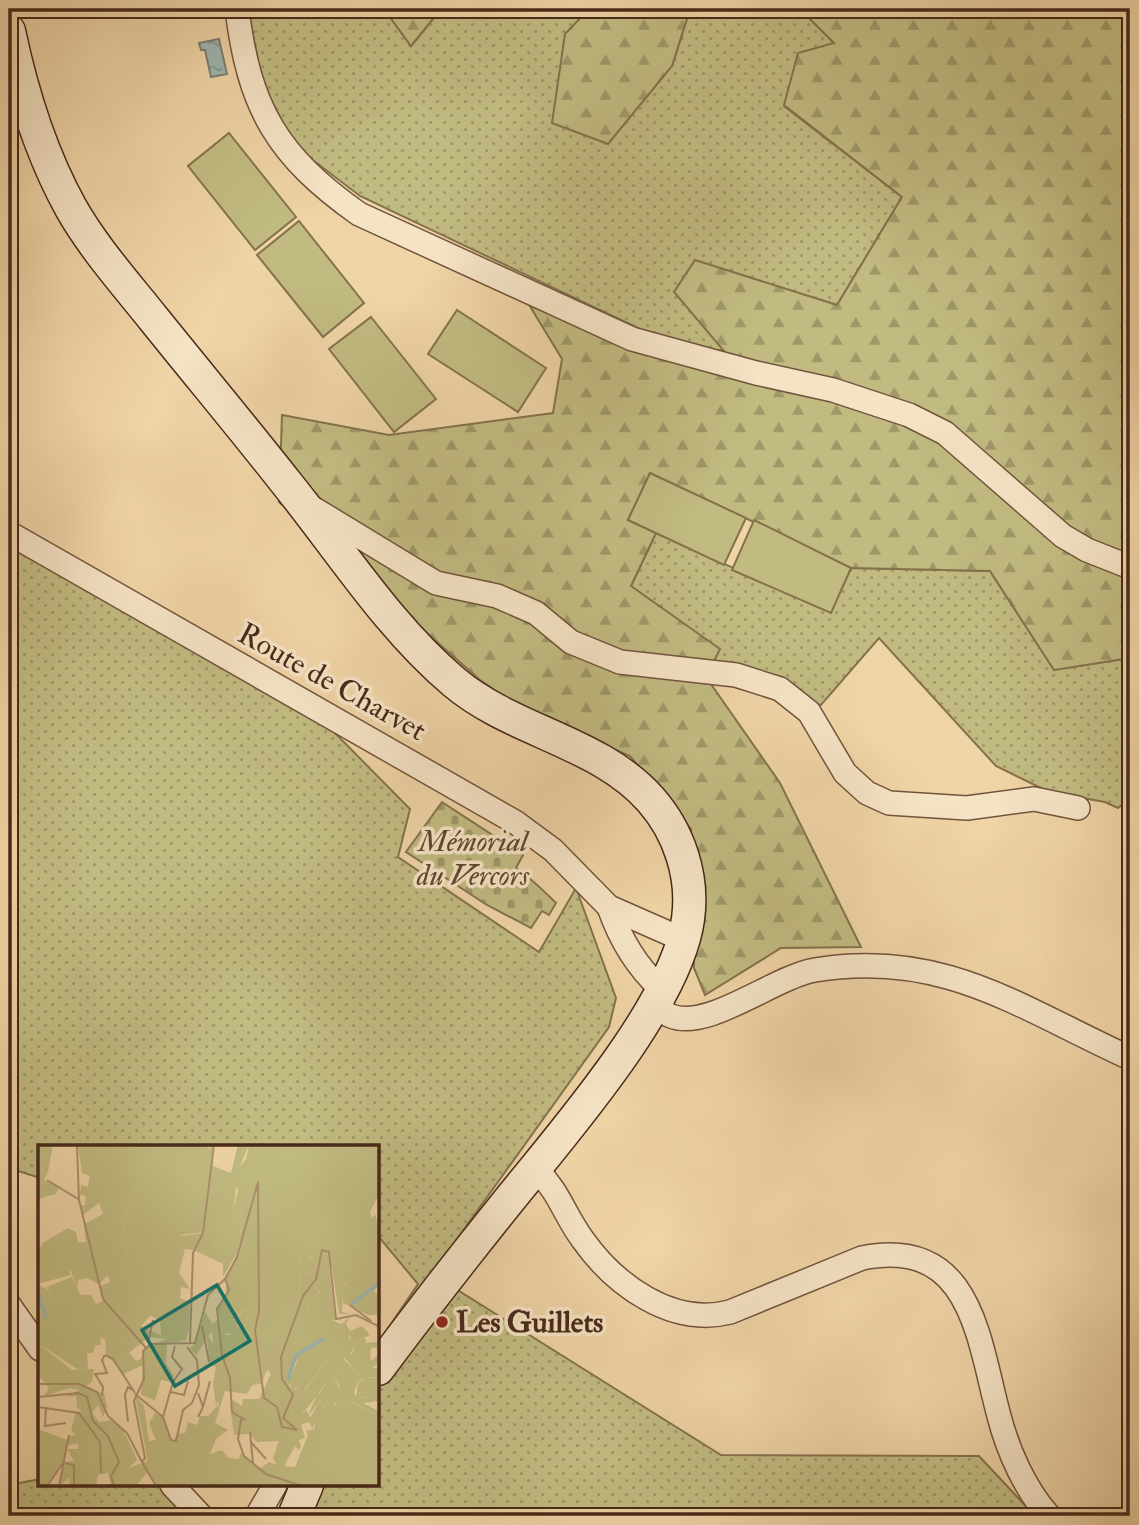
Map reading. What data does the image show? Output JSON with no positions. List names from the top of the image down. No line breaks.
{"streets":{"street":["Route de Charvet"]},"parks":["Mémorial du Vercors"],"places":["Les Guillets"]}
